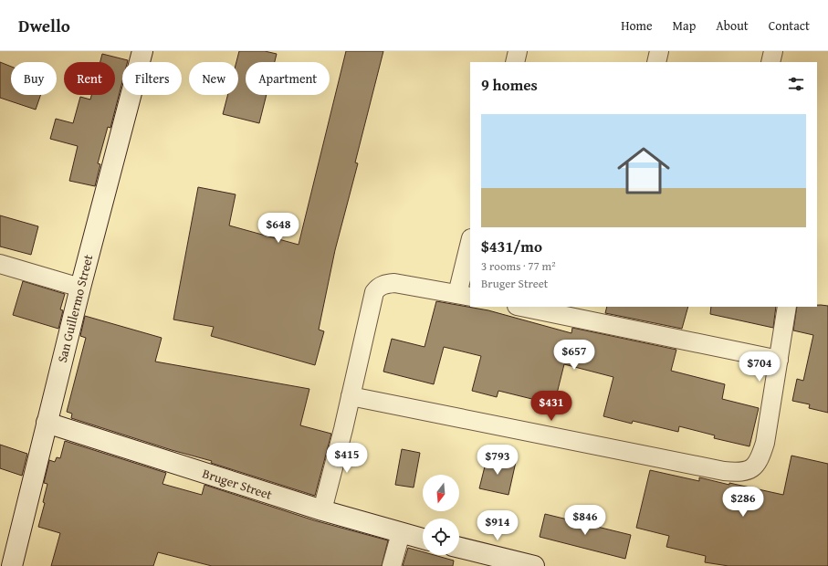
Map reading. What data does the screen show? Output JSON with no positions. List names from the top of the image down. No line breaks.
{"streets":{"main road":["San Guillermo Street","Bruger Street"]},"crossings":[["San Guillermo Street","Bruger Street"]],"north":"bottom","page":{"header":"Dwello","nav":["Home","Map","About","Contact"],"chip":["Buy","Rent","Filters","New","Apartment"],"heading":"9 homes","list":[{"name":"$431/mo","note":"3 rooms · 77 m² · Bruger Street"}],"price":["$648","$657","$704","$431","$415","$793","$286","$846","$914"]}}
